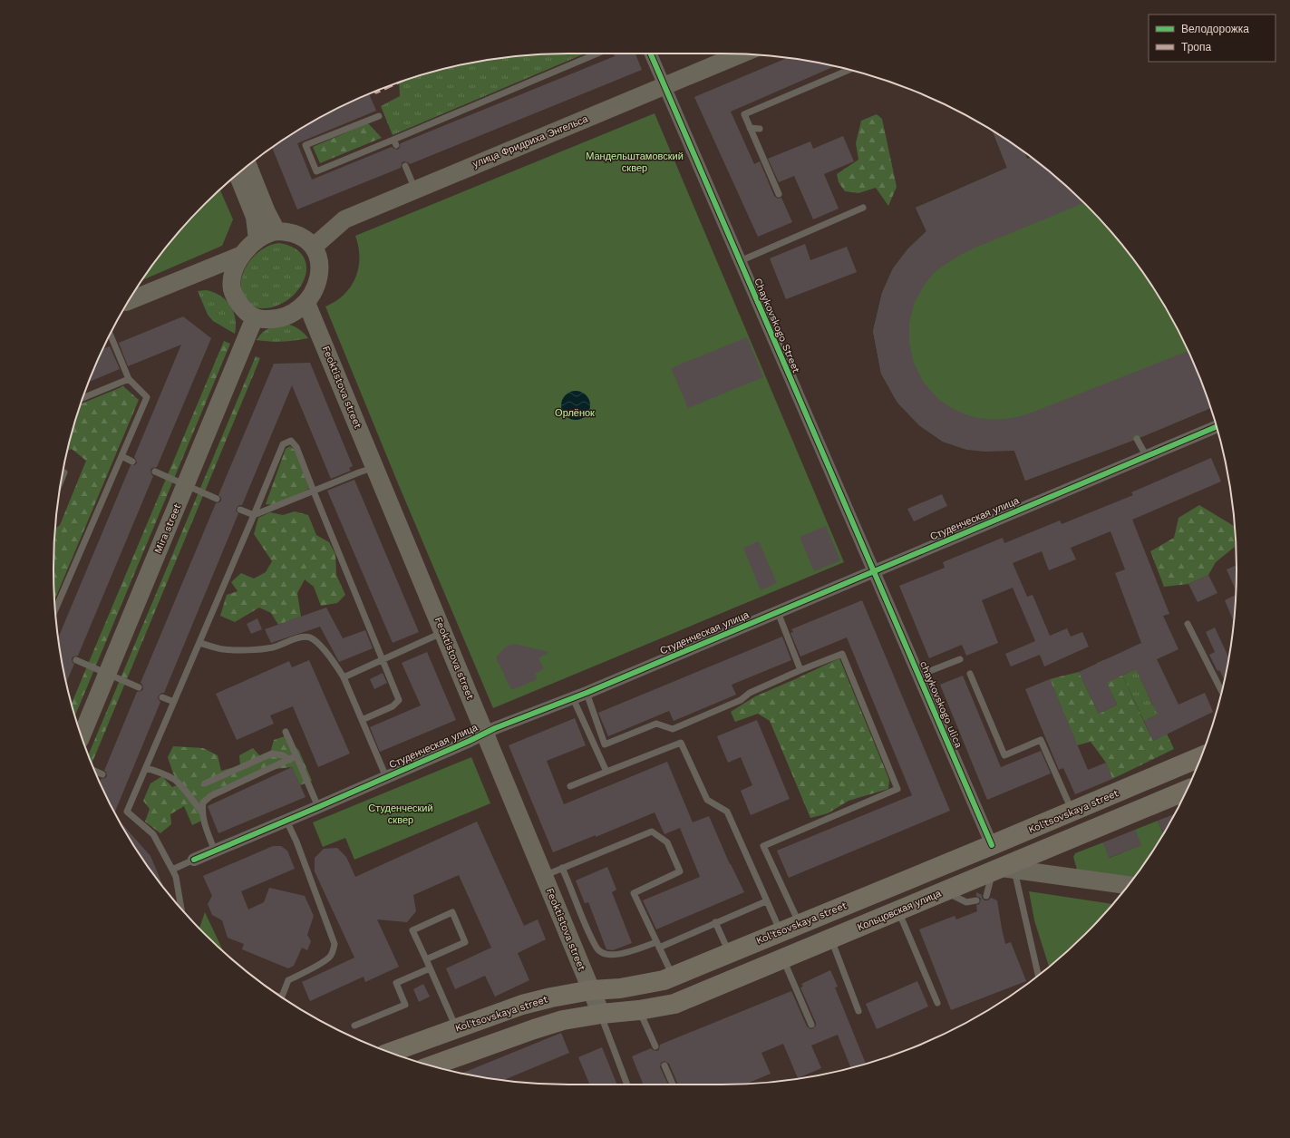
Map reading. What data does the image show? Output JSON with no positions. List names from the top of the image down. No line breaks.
{"streets":{"main road":["Kol'tsovskaya street","Кольцовская улица"],"street":["улица Фридриха Энгельса","Chaykovskogo Street","Feoktistova street","Студенческая улица","Mira street","chaykovskogo ulica"]},"crossings":[["улица Фридриха Энгельса","Chaykovskogo Street"],["улица Фридриха Энгельса","Feoktistova street"],["улица Фридриха Энгельса","Mira street"],["Chaykovskogo Street","Студенческая улица"],["Chaykovskogo Street","chaykovskogo ulica"],["Feoktistova street","Студенческая улица"],["Feoktistova street","Mira street"],["Feoktistova street","Kol'tsovskaya street"],["Feoktistova street","Кольцовская улица"],["Студенческая улица","chaykovskogo ulica"],["chaykovskogo ulica","Kol'tsovskaya street"]],"parks":["Мандельштамовский сквер","Орлёнок","Студенческий сквер"],"legend":["Велодорожка","Тропа"]}
